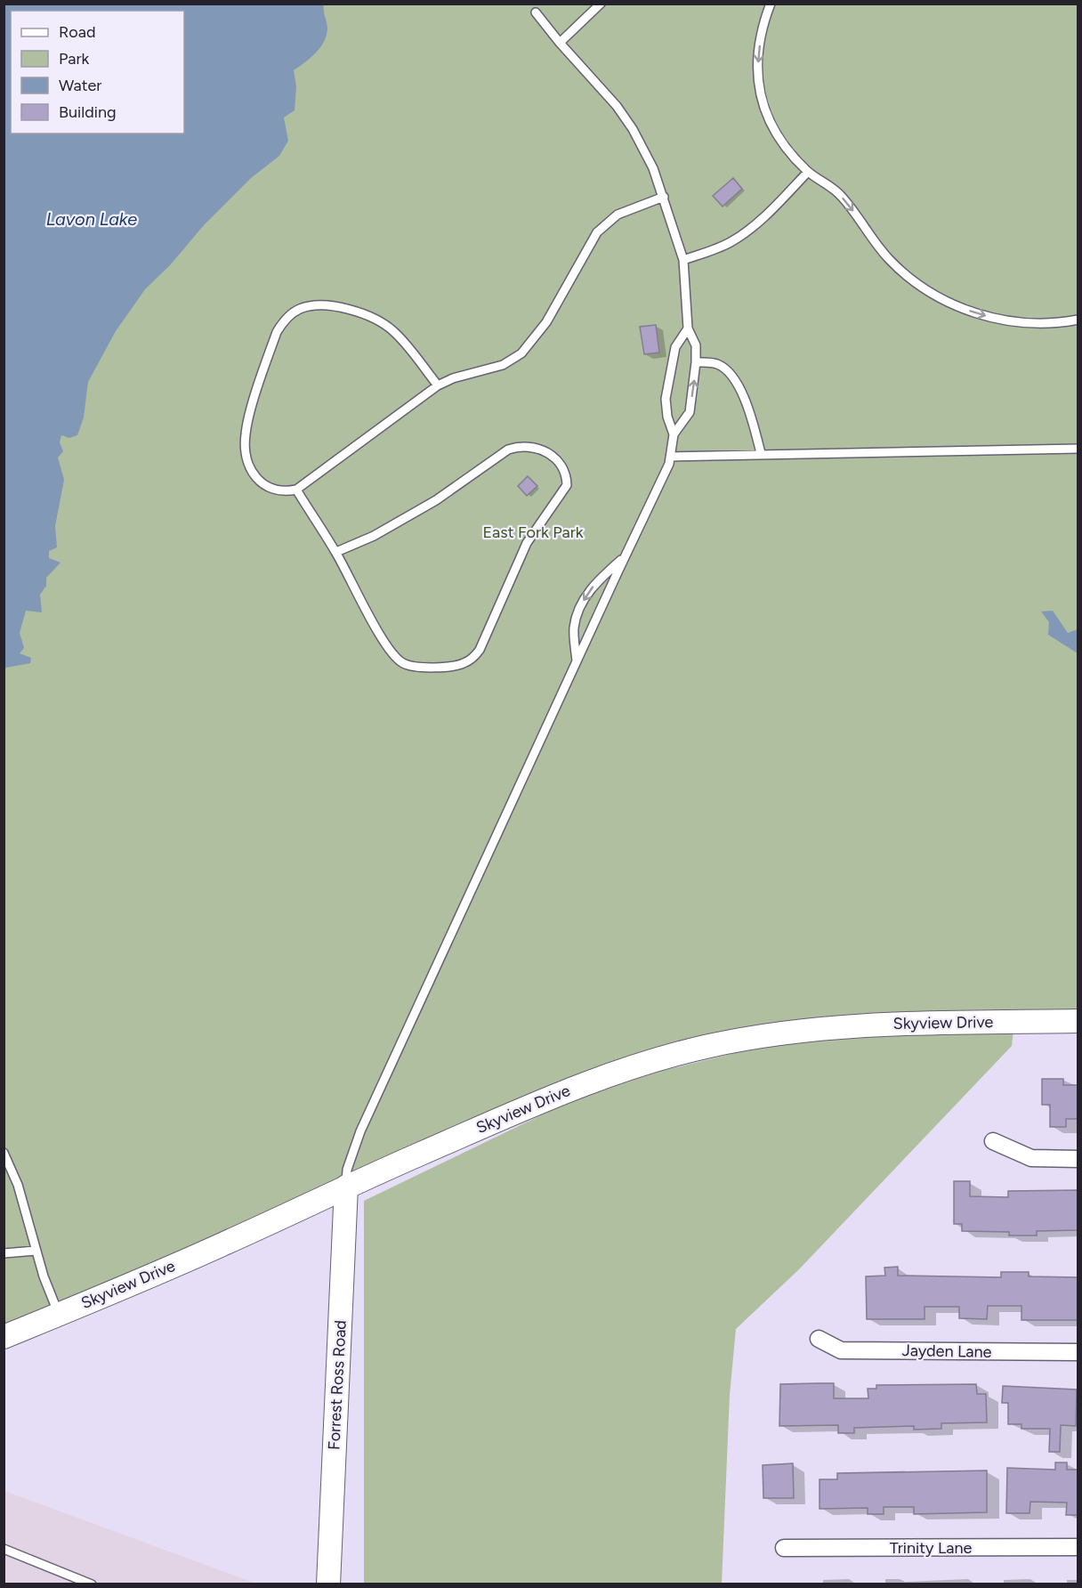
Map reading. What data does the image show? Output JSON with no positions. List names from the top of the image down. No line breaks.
{"streets":{"street":["Skyview Drive","Jayden Lane","Forrest Ross Road","Trinity Lane"]},"crossings":[["Skyview Drive","Forrest Ross Road"]],"water":["Lavon Lake"],"parks":["East Fork Park"],"legend":["Road","Park","Water","Building"]}
